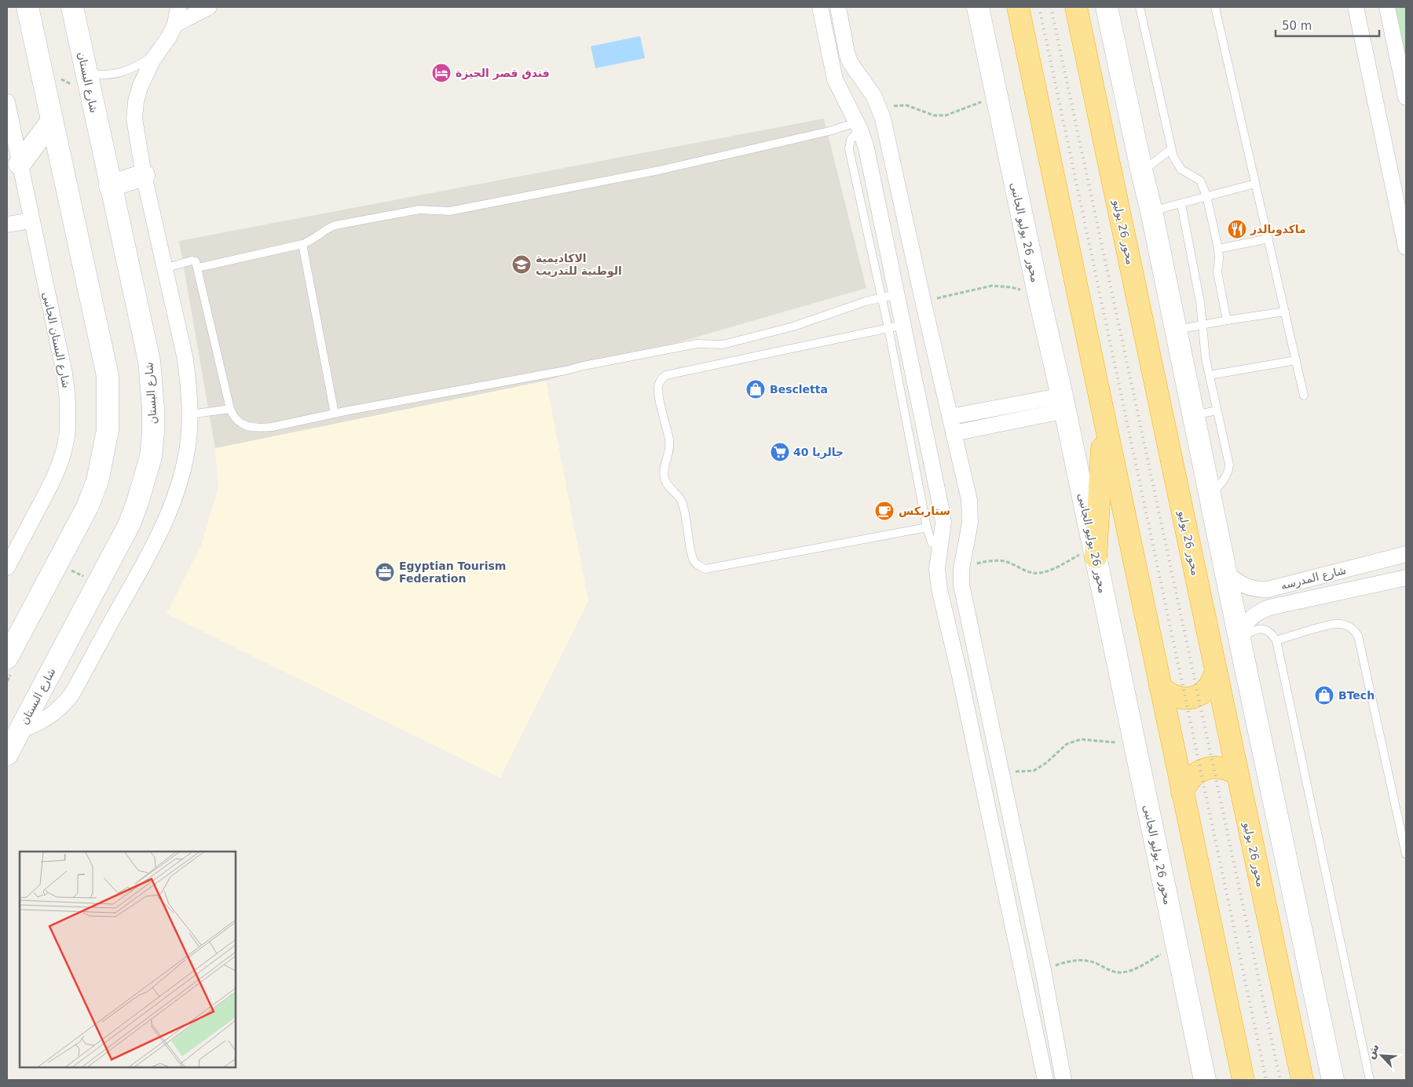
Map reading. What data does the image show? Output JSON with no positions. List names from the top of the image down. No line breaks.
{"streets":{"highway":["محور 26 يوليو"],"main road":["شارع البستان","محور 26 يوليو الجانبى"],"street":["شارع البستان الجانبى","شارع المدرسه"]},"places":{"hotel":["فندق قصر الجيزة"],"restaurant":["ماكدونالدز"],"school or university":["الاكاديمية الوطنية للتدريب"],"shop":["Bescletta","BTech"],"supermarket":["جالريا 40"],"cafe":["ستاربكس"],"office":["Egyptian Tourism Federation"]},"scale_bar":"50 m","north":"top left"}
